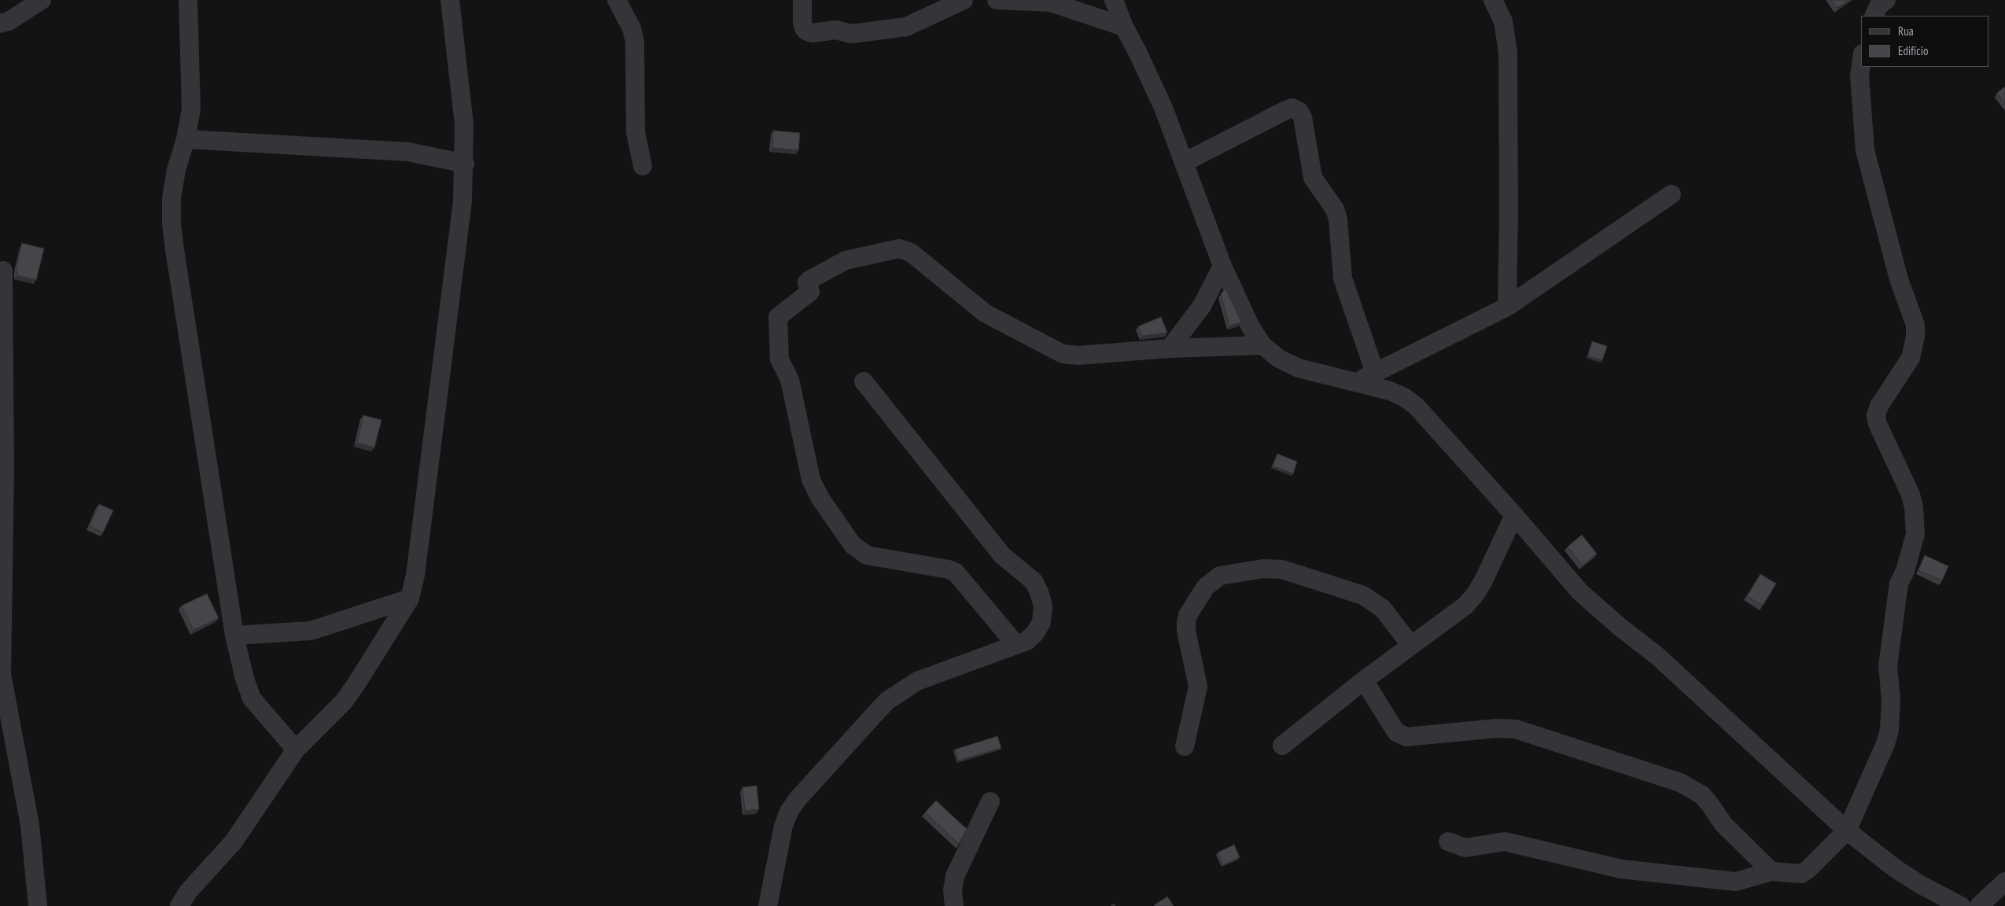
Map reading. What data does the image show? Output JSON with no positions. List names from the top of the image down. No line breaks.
{"legend":["Rua","Edifício"]}
